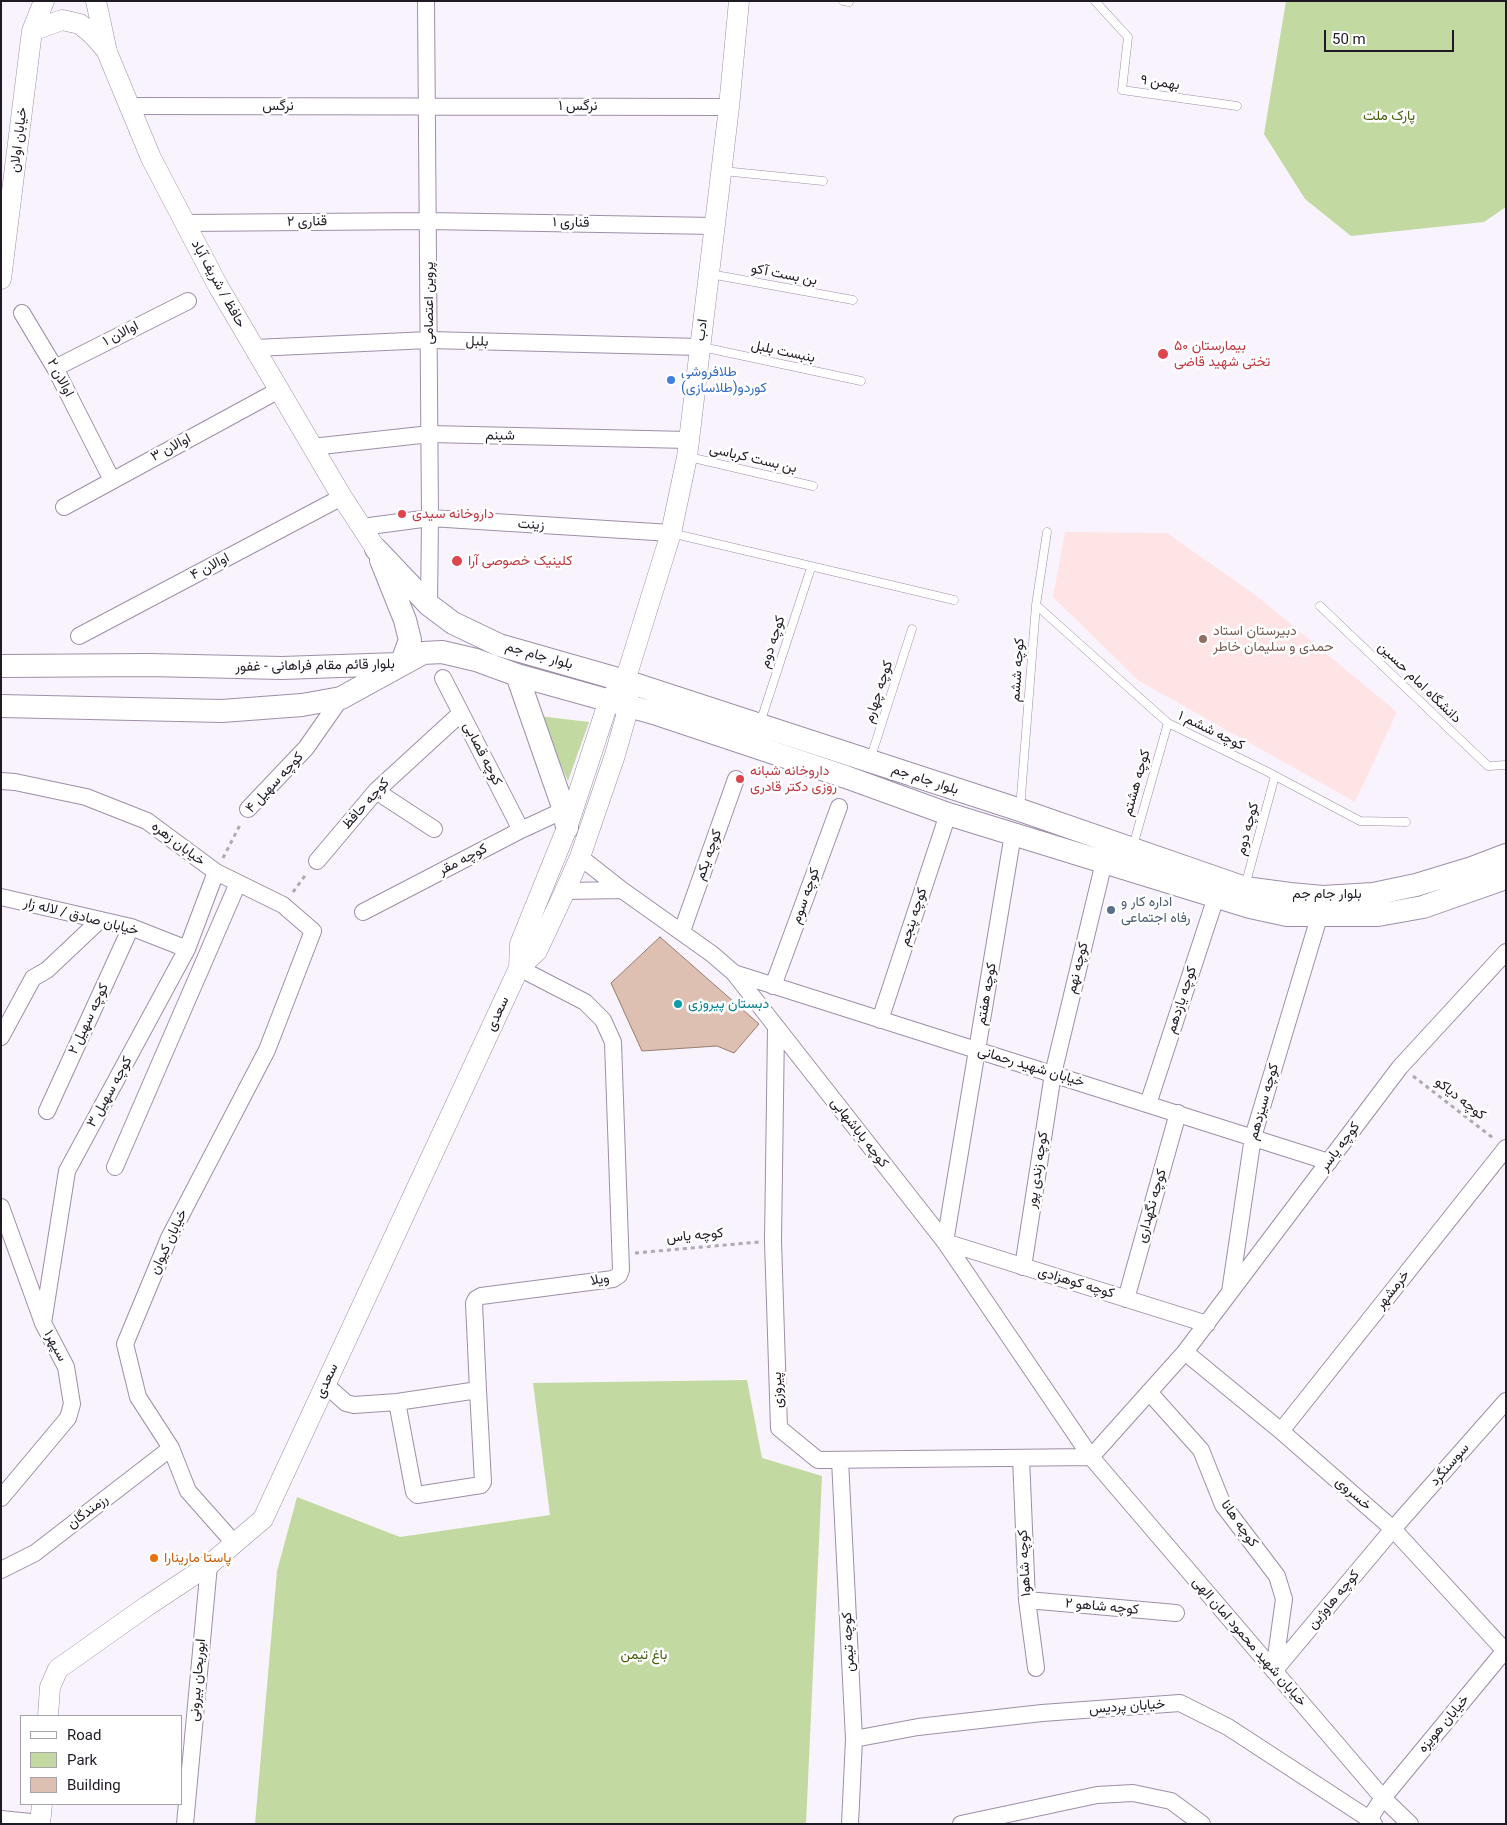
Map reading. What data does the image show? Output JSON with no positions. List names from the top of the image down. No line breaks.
{"streets":{"main road":["بلوار جام جم","بلوار قائم مقام فراهانی - غفور"],"street":["نرگس","نرگس ۱","خیابان اولان","قناری ۲","قناری ۱","حافظ / شریف آباد","پروین اعتصامی","ادب","اوالان ۱","بلبل","اوالان ۲","شبنم","اوالان ۳","زینت","اوالان ۴","کوچه قصابی","کوچه سهیل ۴","کوچه حافظ","خیابان زهره","کوچه یکم","کوچه مقر","کوچه سوم","خیابان صادق / لاله زار","کوچه پنجم","کوچه نهم","کوچه هفتم","کوچه یازدهم","سعدی","کوچه سهیل ۲","خیابان شهید رحمانی","کوچه سهیل ۳","کوچه سیزدهم","کوچه باباشهابی","کوچه یاسر","کوچه زندی پور","کوچه نگهداری","خیابان کیوان","ویلا","کوچه کوهزادی","خرمشهر","سپهر۱","پیروزی","سوسنگرد","خسروی","رزمندگان","کوچه هانا","کوچه شاهو۱","کوچه هاوژین","کوچه شاهو ۲","کوچه تیمن","خیابان شهید محمود امان الهی","ابوریحان بیرونی","خیابان پردیس","خیابان هویزه"],"lane":["بهمن ۹","بن بست آکو","بنبست بلبل","بن بست کرباسی","کوچه دوم","کوچه ششم","دانشگاه امام حسین","کوچه چهارم","کوچه ششم ۱","کوچه هشتم"],"path":["کوچه دیاکو","کوچه یاس"]},"crossings":[["نرگس","نرگس ۱"],["نرگس","حافظ / شریف آباد"],["نرگس","پروین اعتصامی"],["نرگس ۱","پروین اعتصامی"],["نرگس ۱","ادب"],["قناری ۲","قناری ۱"],["قناری ۲","حافظ / شریف آباد"],["قناری ۲","پروین اعتصامی"],["قناری ۱","پروین اعتصامی"],["قناری ۱","ادب"],["بن بست آکو","ادب"],["حافظ / شریف آباد","بلبل"],["حافظ / شریف آباد","شبنم"],["حافظ / شریف آباد","اوالان ۳"],["حافظ / شریف آباد","زینت"],["حافظ / شریف آباد","اوالان ۴"],["حافظ / شریف آباد","بلوار جام جم"],["پروین اعتصامی","بلبل"],["پروین اعتصامی","شبنم"],["پروین اعتصامی","زینت"],["پروین اعتصامی","بلوار جام جم"],["ادب","بلبل"],["ادب","بنبست بلبل"],["ادب","شبنم"],["ادب","بن بست کرباسی"],["ادب","زینت"],["ادب","بلوار جام جم"],["اوالان ۱","اوالان ۲"],["بلبل","بنبست بلبل"],["اوالان ۲","اوالان ۳"],["شبنم","بن بست کرباسی"],["کوچه دوم","بلوار جام جم"],["کوچه دوم","کوچه ششم ۱"],["بلوار جام جم","بلوار قائم مقام فراهانی - غفور"],["بلوار جام جم","کوچه ششم"],["بلوار جام جم","کوچه چهارم"],["بلوار جام جم","کوچه هشتم"],["بلوار جام جم","کوچه پنجم"],["بلوار جام جم","کوچه نهم"],["بلوار جام جم","کوچه هفتم"],["بلوار جام جم","کوچه یازدهم"],["بلوار جام جم","سعدی"],["بلوار جام جم","کوچه سیزدهم"],["بلوار قائم مقام فراهانی - غفور","کوچه سهیل ۴"],["کوچه ششم","کوچه ششم ۱"],["کوچه ششم ۱","کوچه هشتم"],["کوچه قصابی","کوچه حافظ"],["کوچه قصابی","کوچه مقر"],["کوچه سهیل ۴","خیابان زهره"],["کوچه سهیل ۴","کوچه سهیل ۳"],["خیابان زهره","کوچه سهیل ۳"],["خیابان زهره","خیابان کیوان"],["کوچه یکم","کوچه باباشهابی"],["کوچه مقر","سعدی"],["کوچه سوم","خیابان شهید رحمانی"],["خیابان صادق / لاله زار","کوچه سهیل ۲"],["خیابان صادق / لاله زار","کوچه سهیل ۳"],["کوچه پنجم","خیابان شهید رحمانی"],["کوچه نهم","خیابان شهید رحمانی"],["کوچه نهم","کوچه زندی پور"],["کوچه هفتم","خیابان شهید رحمانی"],["کوچه هفتم","کوچه باباشهابی"],["کوچه هفتم","کوچه کوهزادی"],["کوچه یازدهم","خیابان شهید رحمانی"],["سعدی","کوچه باباشهابی"],["سعدی","خیابان کیوان"],["سعدی","ویلا"],["سعدی","ابوریحان بیرونی"],["خیابان شهید رحمانی","کوچه سیزدهم"],["خیابان شهید رحمانی","کوچه باباشهابی"],["خیابان شهید رحمانی","کوچه یاسر"],["خیابان شهید رحمانی","کوچه زندی پور"],["خیابان شهید رحمانی","کوچه نگهداری"],["کوچه سهیل ۳","سپهر۱"],["کوچه دیاکو","کوچه یاسر"],["کوچه دیاکو","خرمشهر"],["کوچه سیزدهم","کوچه یاسر"],["کوچه باباشهابی","کوچه یاسر"],["کوچه باباشهابی","کوچه کوهزادی"],["کوچه باباشهابی","پیروزی"],["کوچه باباشهابی","خیابان شهید محمود امان الهی"],["کوچه یاسر","کوچه کوهزادی"],["کوچه یاسر","پیروزی"],["کوچه یاسر","خسروی"],["کوچه یاسر","کوچه هانا"],["کوچه یاسر","خیابان شهید محمود امان الهی"],["کوچه زندی پور","کوچه کوهزادی"],["کوچه نگهداری","کوچه کوهزادی"],["کوچه یاس","ویلا"],["کوچه یاس","پیروزی"],["خیابان کیوان","رزمندگان"],["خرمشهر","خسروی"],["پیروزی","کوچه شاهو۱"],["پیروزی","کوچه تیمن"],["پیروزی","خیابان شهید محمود امان الهی"],["سوسنگرد","خسروی"],["سوسنگرد","کوچه هاوژین"],["خسروی","کوچه هاوژین"],["خسروی","خیابان هویزه"],["کوچه هانا","کوچه هاوژین"],["کوچه هانا","خیابان شهید محمود امان الهی"],["کوچه شاهو۱","کوچه شاهو ۲"],["کوچه هاوژین","خیابان شهید محمود امان الهی"],["کوچه تیمن","خیابان پردیس"],["خیابان شهید محمود امان الهی","خیابان هویزه"],["خیابان پردیس","خیابان هویزه"]],"parks":["پارک ملت","باغ تیمن"],"places":["بیمارستان ۵۰ تختی شهید قاضی","طلافروشی کوردو(طلاسازی)","داروخانه سیدی","کلینیک خصوصی آرا","دبیرستان استاد حمدی و سلیمان خاطر","داروخانه شبانه روزی دکتر قادری","اداره کار و رفاه اجتماعی","دبستان پیروزی","پاستا مارینارا"],"legend":["Road","Park","Building"],"scale_bar":"50 m"}
